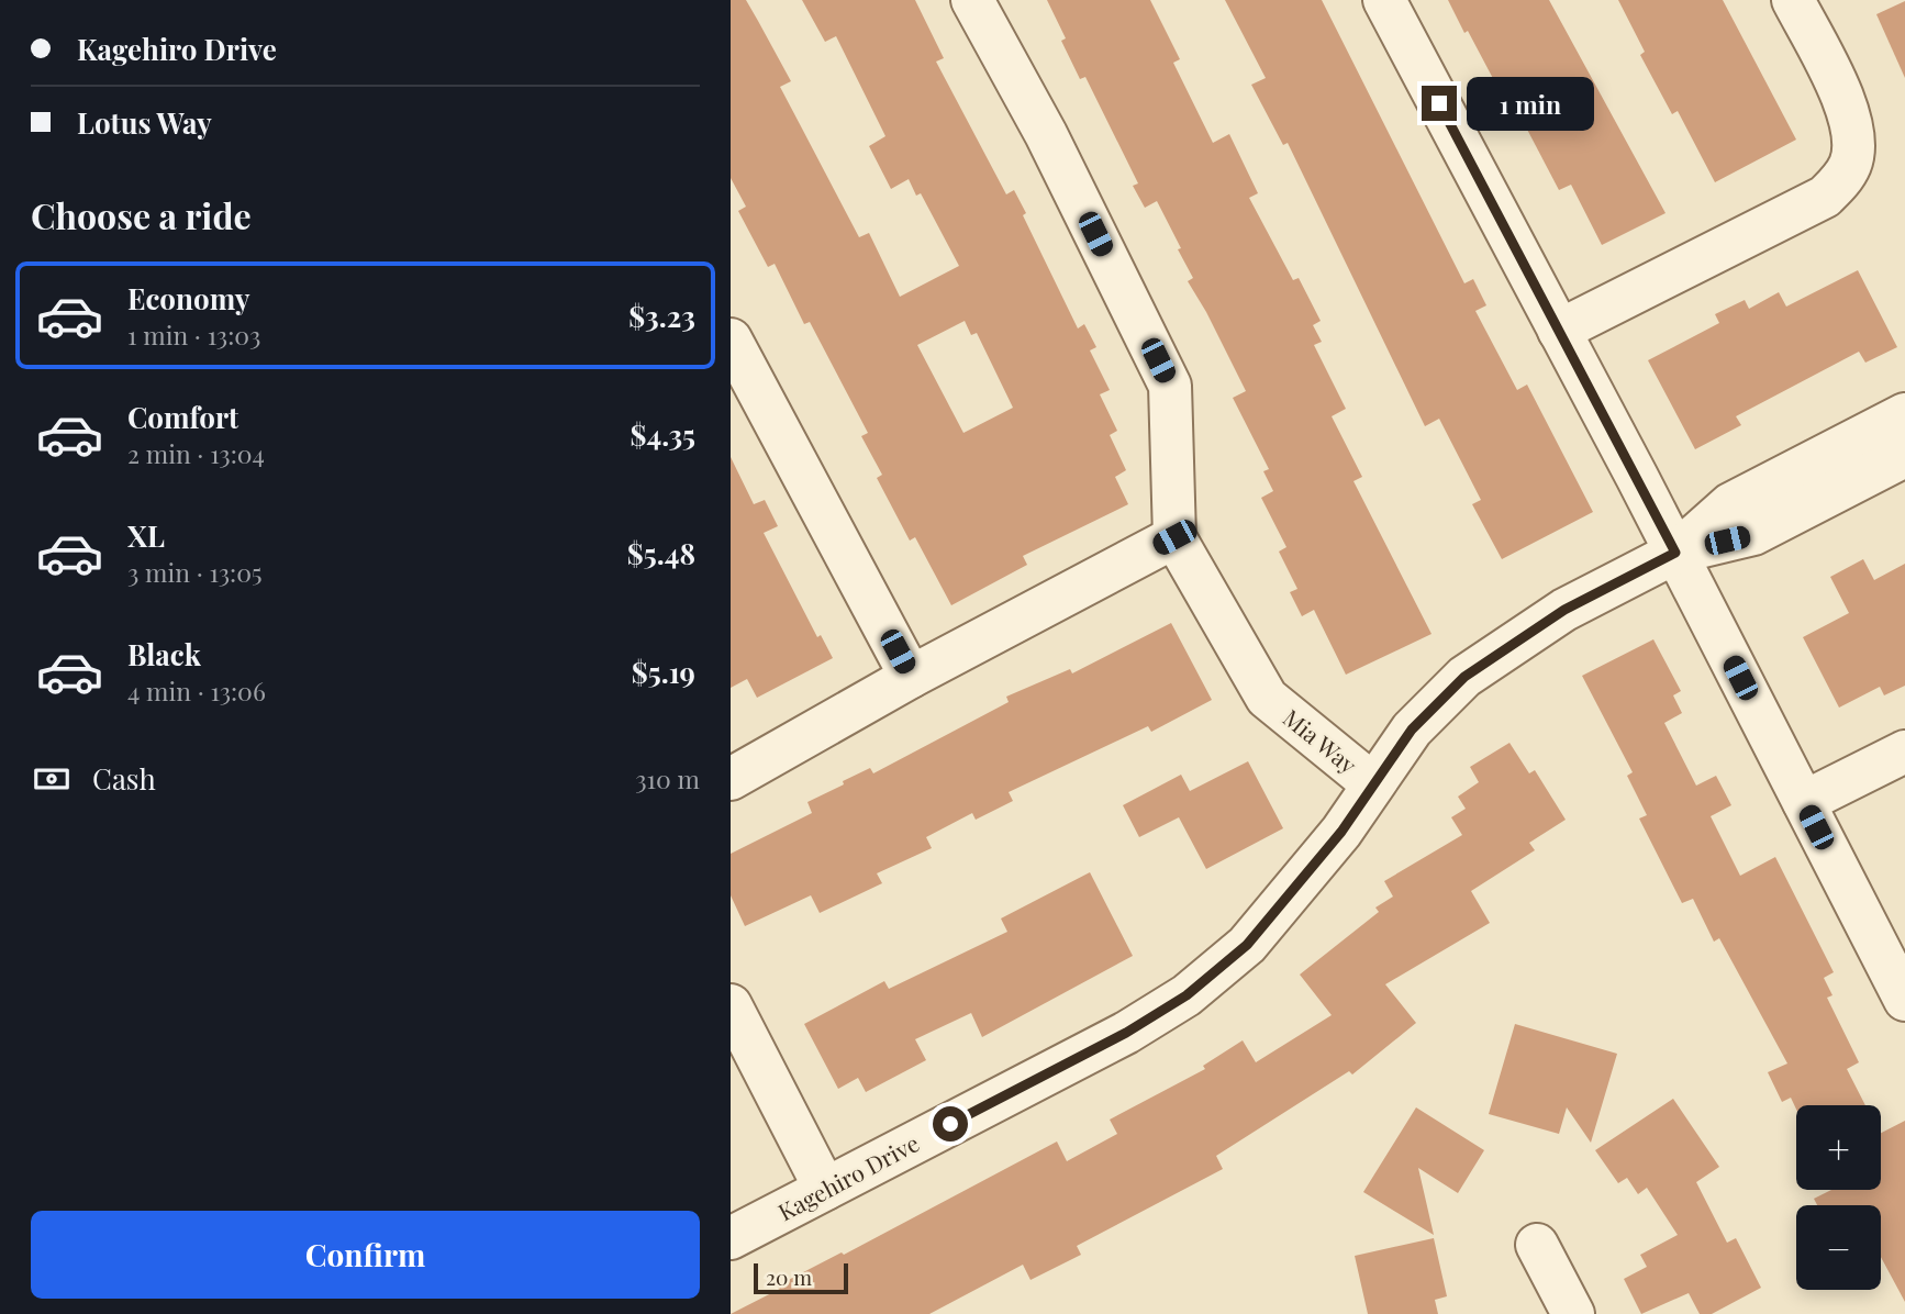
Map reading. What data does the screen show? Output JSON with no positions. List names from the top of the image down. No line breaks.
{"streets":{"street":["Mia Way","Kagehiro Drive"]},"crossings":[["Mia Way","Kagehiro Drive"]],"scale_bar":"20 m","page":{"banner":["Kagehiro Drive","Lotus Way"],"bubble":"1 min","heading":"Choose a ride","list":[{"name":"Economy","note":"1 min · 13:03","value":"$3.23"},{"name":"Comfort","note":"2 min · 13:04","value":"$4.35"},{"name":"XL","note":"3 min · 13:05","value":"$5.48"},{"name":"Black","note":"4 min · 13:06","value":"$5.19"}],"pay":["Cash","310 m"],"map_buttons":["+","−"],"buttons":"Confirm","scale":"20 m"}}
